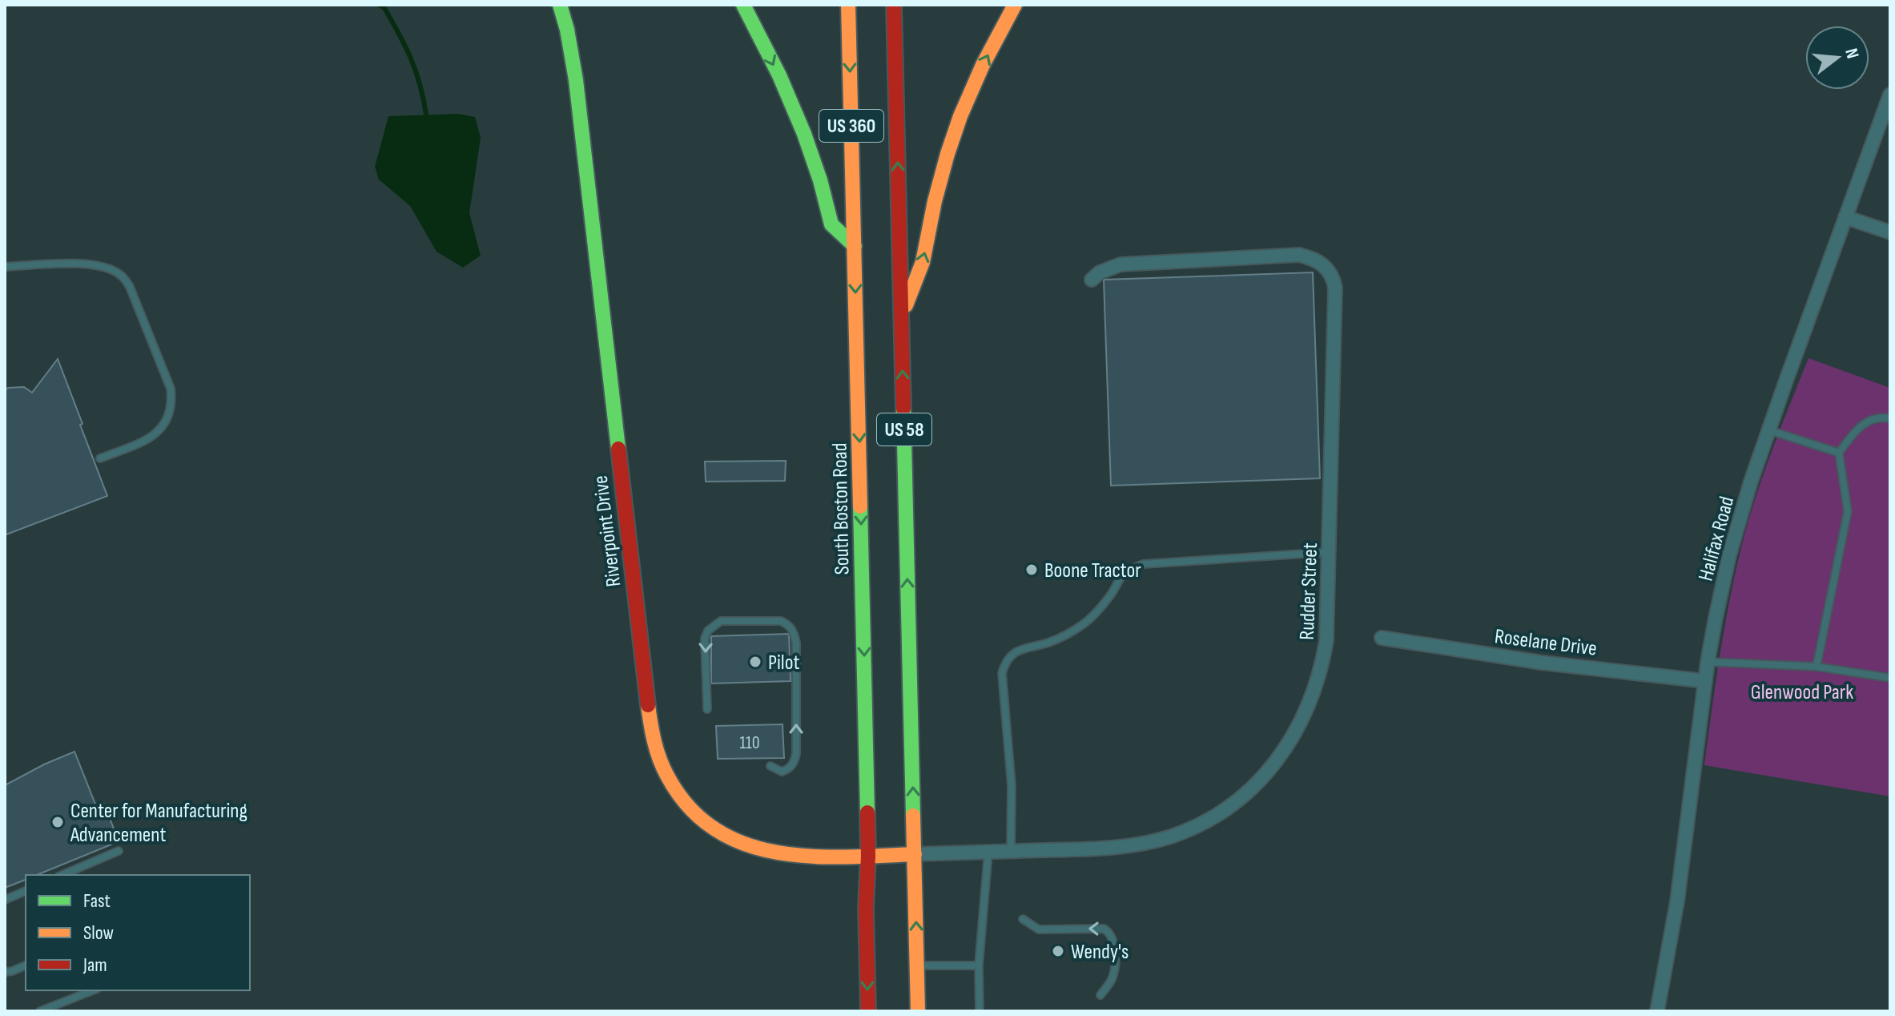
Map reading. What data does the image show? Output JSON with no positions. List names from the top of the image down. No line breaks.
{"streets":{"main road":["US 360","US 58","South Boston Road","Riverpoint Drive"],"street":["Halifax Road","Rudder Street","Roselane Drive"]},"crossings":[["US 58","Riverpoint Drive"],["US 58","Rudder Street"],["South Boston Road","Riverpoint Drive"],["Riverpoint Drive","Rudder Street"],["Halifax Road","Roselane Drive"]],"parks":["Glenwood Park"],"places":["Boone Tractor","Pilot","Center for Manufacturing Advancement","Wendy's"],"house_numbers":["110"],"legend":["Fast","Slow","Jam"],"north":"right"}
